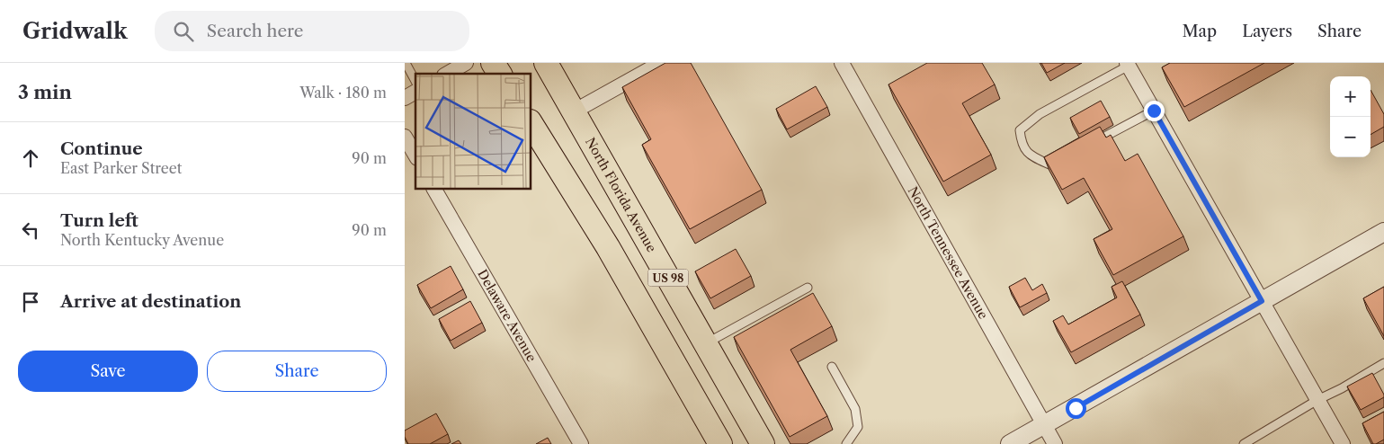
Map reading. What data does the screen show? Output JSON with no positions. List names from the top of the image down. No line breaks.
{"streets":{"main road":["North Florida Avenue","US 98"],"street":["North Tennessee Avenue","Delaware Avenue"]},"page":{"header":"Gridwalk","search":"Search here","nav":["Map","Layers","Share"],"heading":["3 min","Walk · 180 m"],"map_buttons":["+","−"],"list":[["Continue","East Parker Street","90 m"],["Turn left","North Kentucky Avenue","90 m"],"Arrive at destination"],"buttons":["Save","Share"]}}
